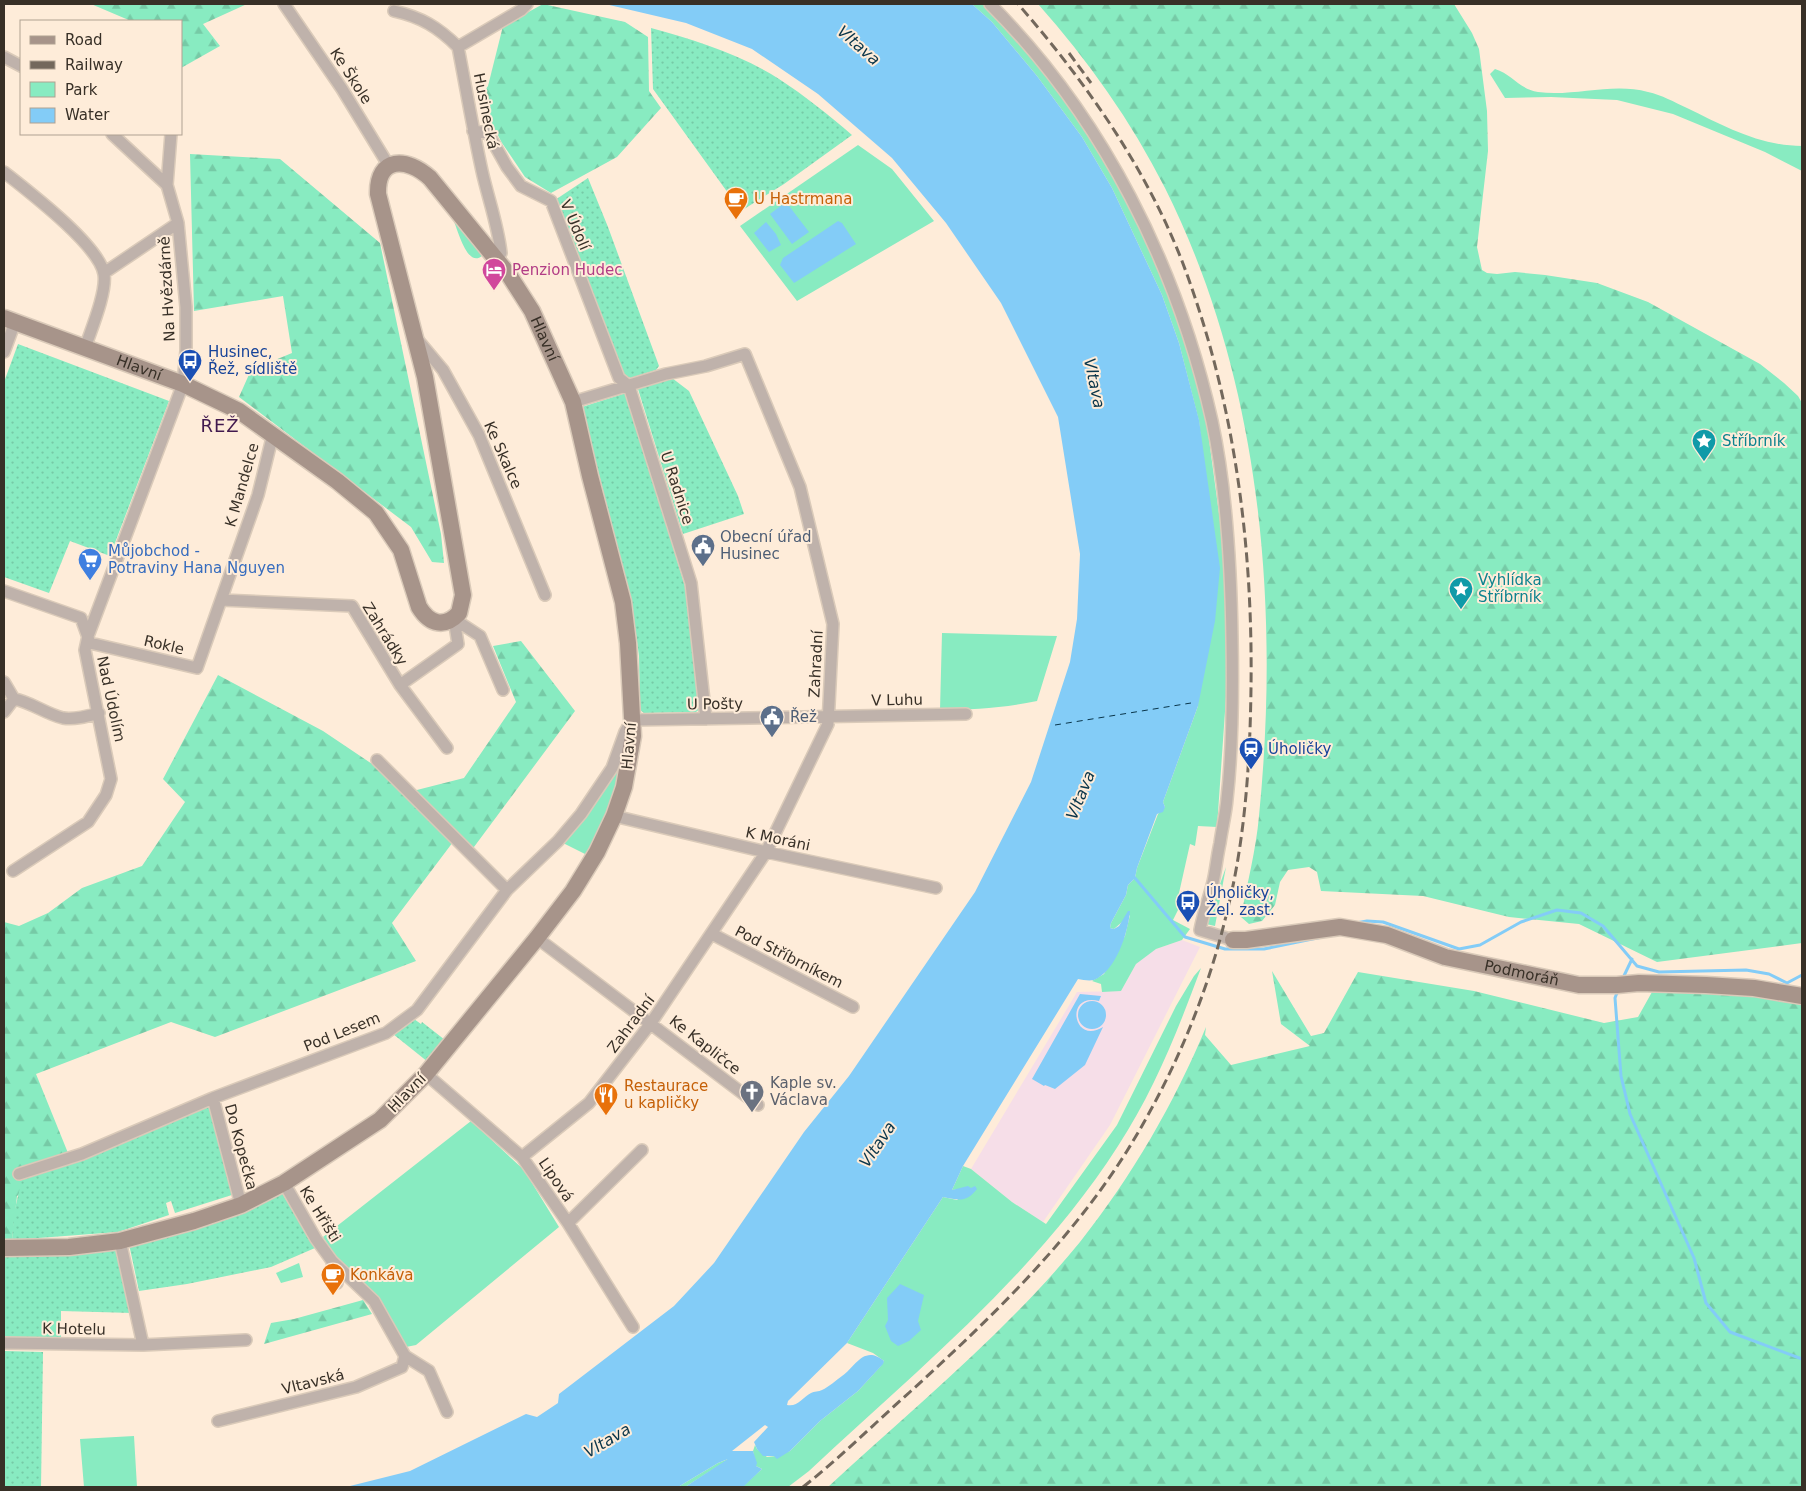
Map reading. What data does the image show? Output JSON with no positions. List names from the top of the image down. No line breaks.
{"streets":{"street":["Ke Škole","Husinecká","V Údolí","Na Hvězdárně","Hlavní","Ke Skalce","K Mandelce","U Radnice","Zahrádky","Rokle","Zahradní","Nad Údolím","V Luhu","U Pošty","K Moráni","Pod Stříbrníkem","Podmoráň","Pod Lesem","Ke Kapličce","Do Kopečka","Lipová","Ke Hřišti","K Hotelu","Vltavská"]},"crossings":[["Ke Škole","Hlavní"],["Husinecká","V Údolí"],["Husinecká","Hlavní"],["V Údolí","U Radnice"],["V Údolí","Zahradní"],["Na Hvězdárně","Hlavní"],["Na Hvězdárně","Nad Údolím"],["Hlavní","K Mandelce"],["Hlavní","Zahrádky"],["Hlavní","Zahradní"],["Hlavní","Nad Údolím"],["Hlavní","U Pošty"],["Hlavní","K Moráni"],["Hlavní","Pod Lesem"],["Hlavní","Ke Kapličce"],["Hlavní","Do Kopečka"],["Hlavní","Lipová"],["Hlavní","Ke Hřišti"],["K Mandelce","Zahrádky"],["K Mandelce","Rokle"],["U Radnice","Zahradní"],["U Radnice","U Pošty"],["Zahrádky","Rokle"],["Rokle","Nad Údolím"],["Zahradní","V Luhu"],["Zahradní","U Pošty"],["Zahradní","K Moráni"],["Zahradní","Pod Stříbrníkem"],["Zahradní","Ke Kapličce"],["Zahradní","Lipová"],["V Luhu","U Pošty"],["U Pošty","Pod Lesem"],["Pod Lesem","Do Kopečka"],["Ke Hřišti","Vltavská"]],"districts":["ŘEŽ"],"water":["Vltava"],"places":{"cafe":["U Hastrmana","Konkáva"],"hotel":["Penzion Hudec"],"bus stop":["Husinec, Řež, sídliště","Úholičky, Žel. zast."],"place":["Stříbrník","Vyhlídka Stříbrník"],"public building":["Obecní úřad Husinec","Řež"],"supermarket":["Můjobchod - Potraviny Hana Nguyen"],"station":["Úholičky"],"church":["Kaple sv. Václava"],"restaurant":["Restaurace u kapličky"]},"legend":["Road","Railway","Park","Water"]}
